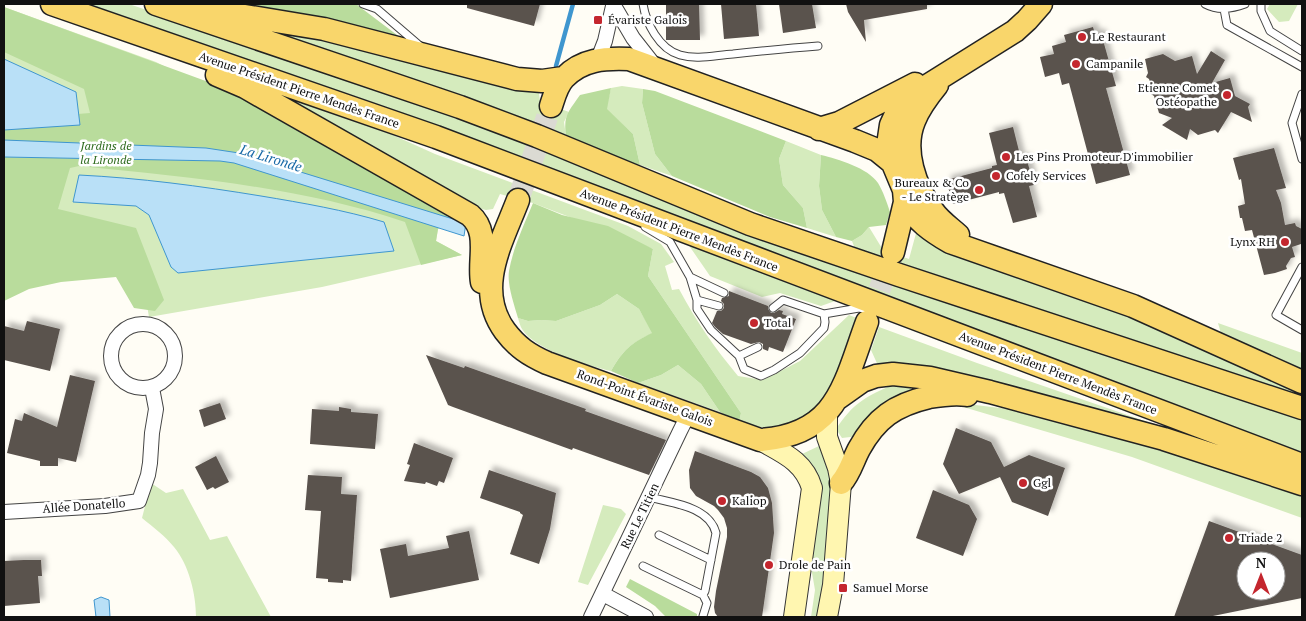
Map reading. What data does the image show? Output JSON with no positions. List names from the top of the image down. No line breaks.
{"streets":{"main road":["Avenue Président Pierre Mendès France","Rond-Point Évariste Galois"],"street":["Allée Donatello","Rue Le Titien"]},"crossings":[["Rond-Point Évariste Galois","Rue Le Titien"]],"water":["La Lironde"],"parks":["Jardins de la Lironde"],"places":{"transit":["Évariste Galois","Samuel Morse"],"other":["Le Restaurant","Campanile","Etienne Comet Ostéopathe","Les Pins Promoteur D'immobilier","Cofely Services","Bureaux & Co - Le Stratège","Lynx RH","Total","Ggl","Kaliop","Triade 2","Drole de Pain"]},"north":"top"}
